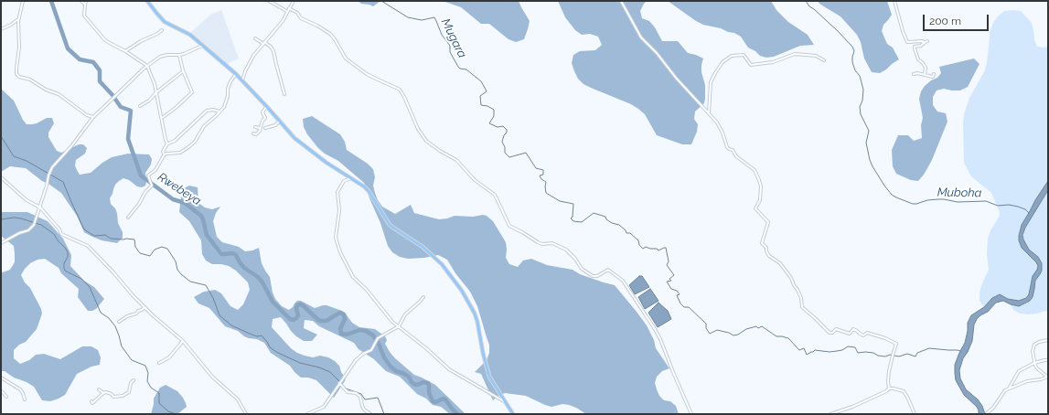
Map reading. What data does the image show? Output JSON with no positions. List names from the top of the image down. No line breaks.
{"water":["Mugara","Rwebeya","Muboha"],"scale_bar":"200 m"}
